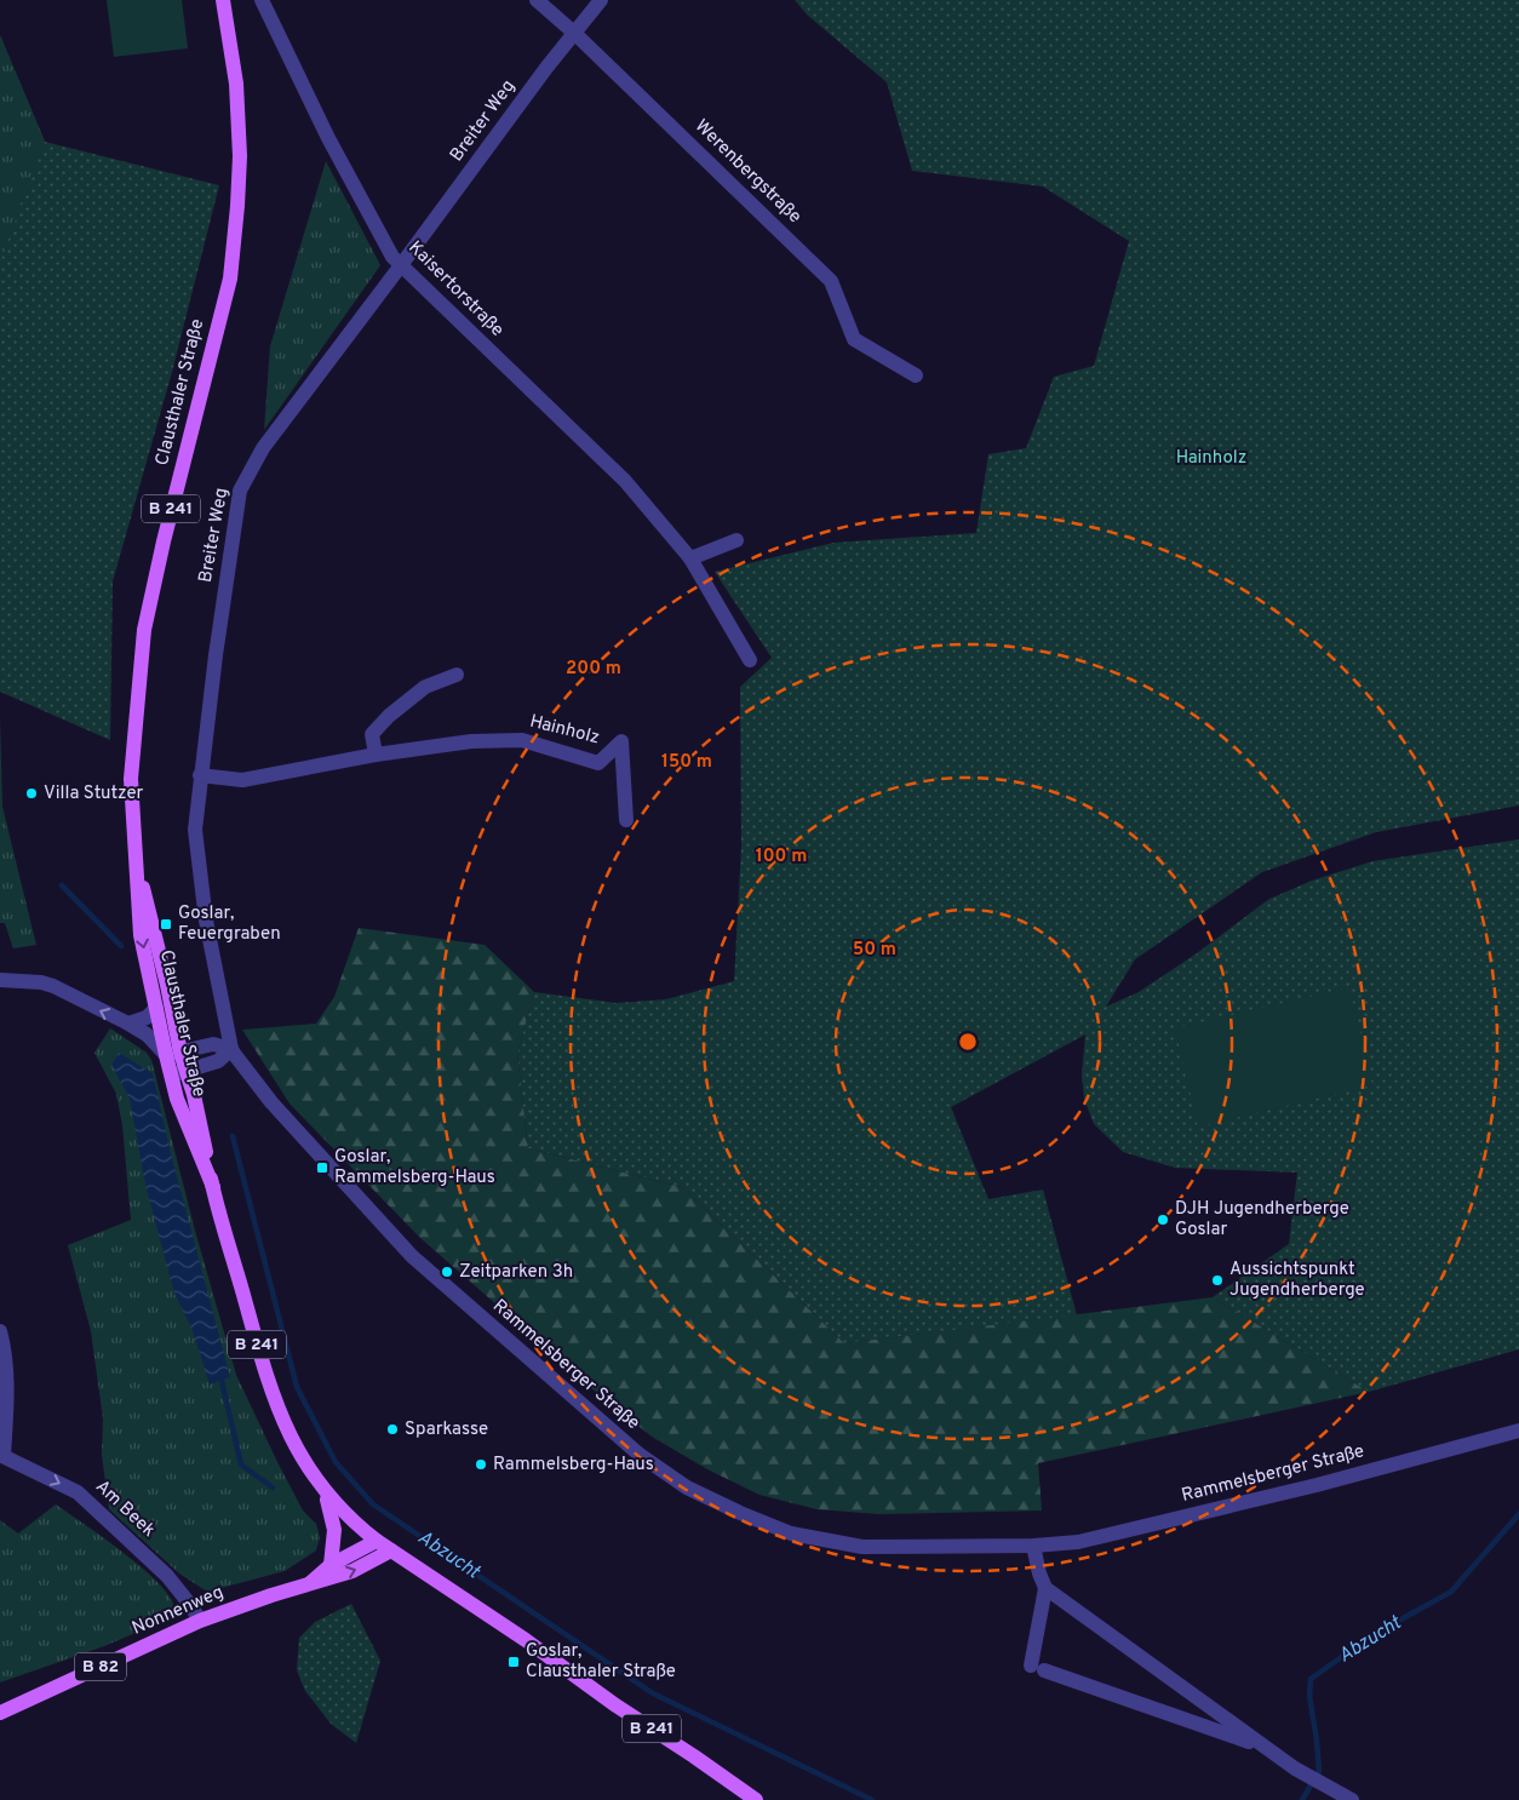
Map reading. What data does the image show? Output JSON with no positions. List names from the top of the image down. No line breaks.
{"streets":{"main road":["Clausthaler Straße","B 241","Nonnenweg","B 82"],"street":["Breiter Weg","Werenbergstraße","Kaisertorstraße","Hainholz","Rammelsberger Straße","Am Beek"]},"crossings":[["Breiter Weg","Werenbergstraße"],["Breiter Weg","Kaisertorstraße"],["Breiter Weg","Hainholz"],["Breiter Weg","Rammelsberger Straße"],["Clausthaler Straße","Nonnenweg"],["Am Beek","Nonnenweg"]],"one_way":["Am Beek"],"water":["Abzucht"],"parks":["Hainholz"],"places":{"other":["Villa Stutzer","DJH Jugendherberge Goslar","Zeitparken 3h","Aussichtspunkt Jugendherberge","Sparkasse","Rammelsberg-Haus"],"transit":["Goslar, Feuergraben","Goslar, Rammelsberg-Haus","Goslar, Clausthaler Straße"]},"rings":["200 m","150 m","100 m","50 m"]}
